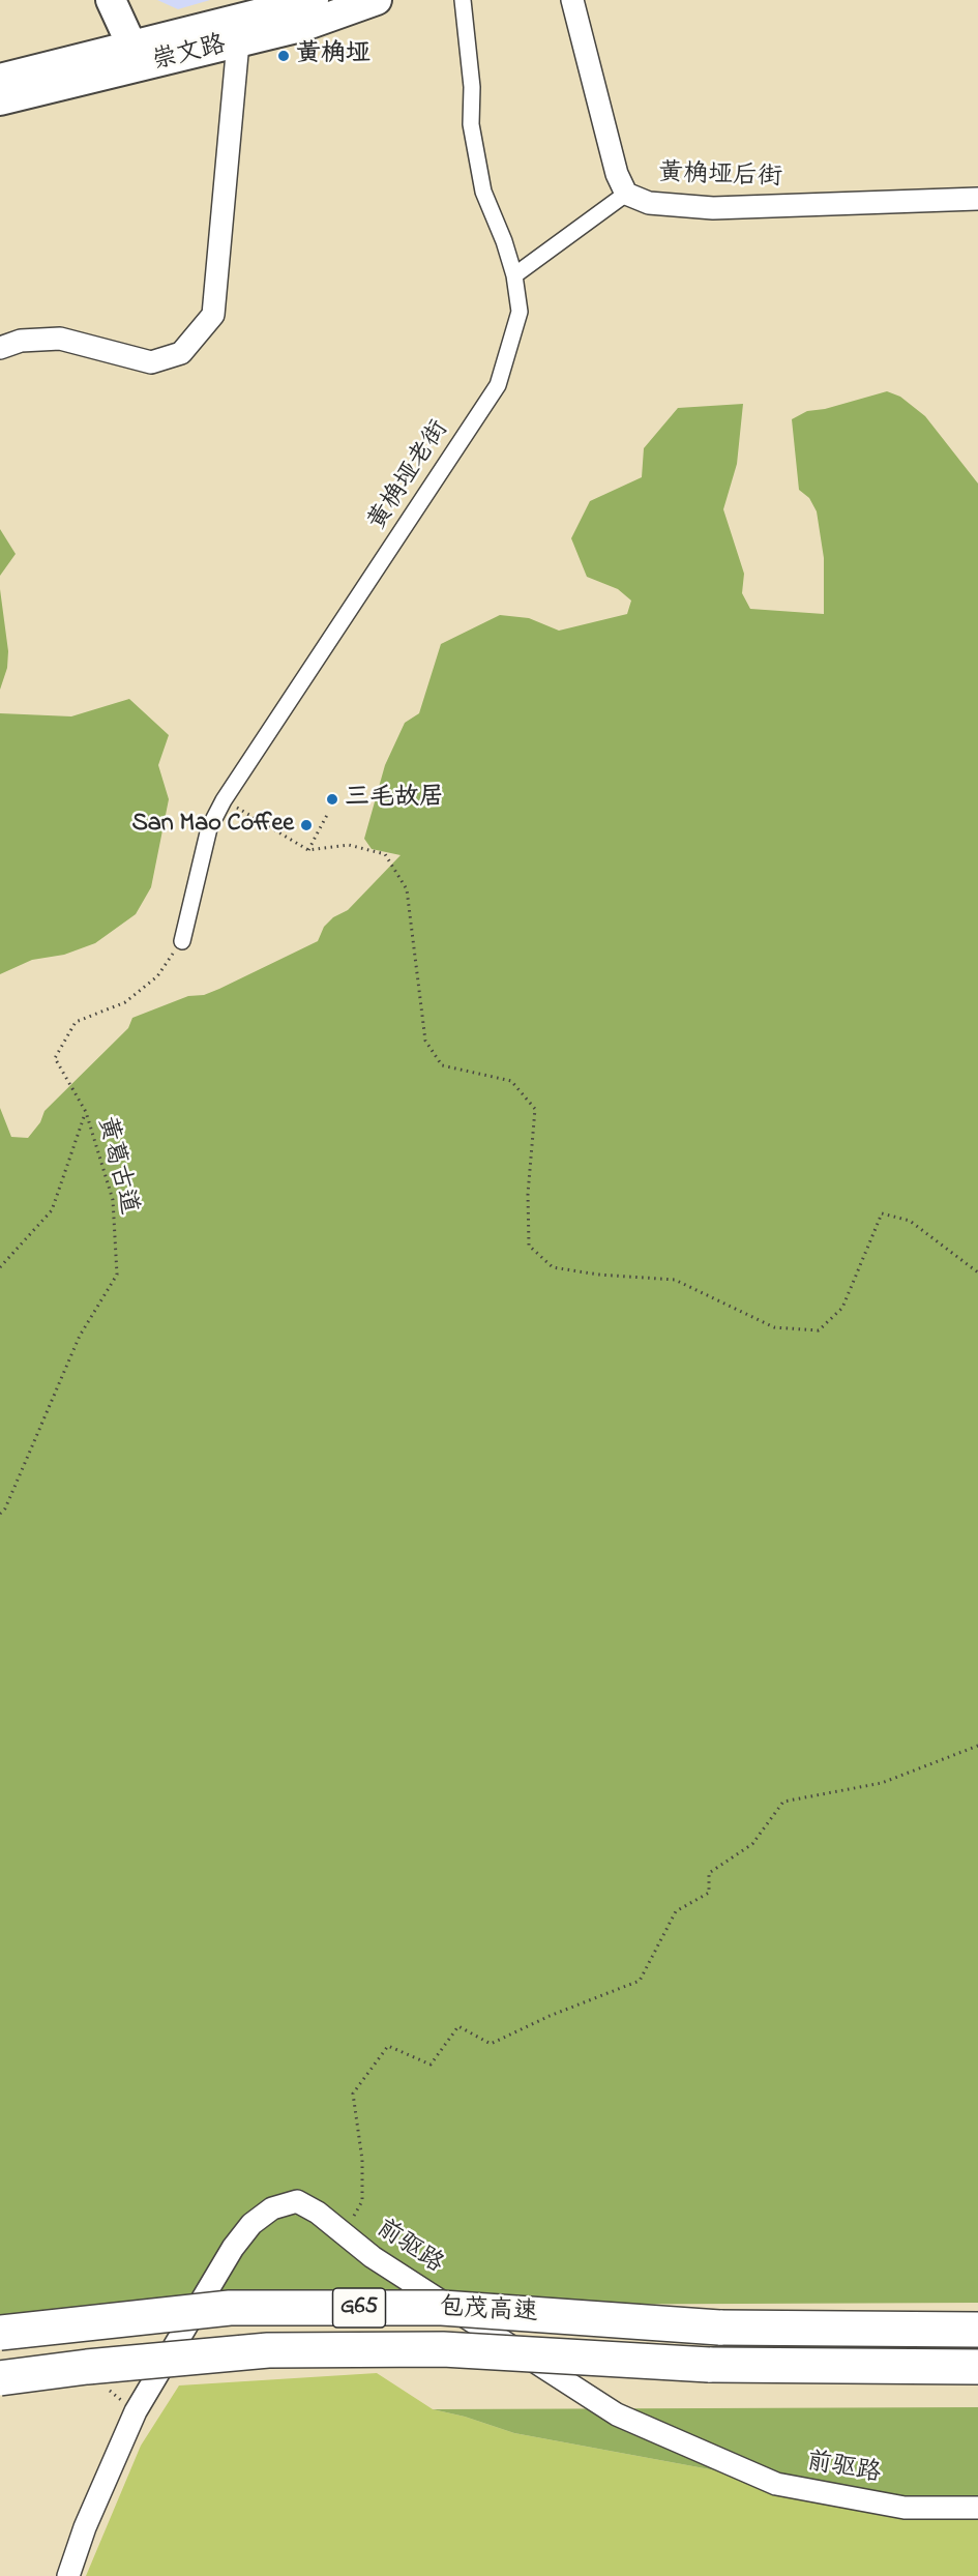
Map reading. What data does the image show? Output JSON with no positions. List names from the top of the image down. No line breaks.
{"streets":{"highway":["G65","包茂高速"],"main road":["崇文路"],"street":["黄桷垭后街","黄桷垭老街","前驱路"],"path":["黄葛古道"]},"crossings":[["黄桷垭老街","黄葛古道"]],"places":["黄桷垭","三毛故居","San Mao Coffee"]}
